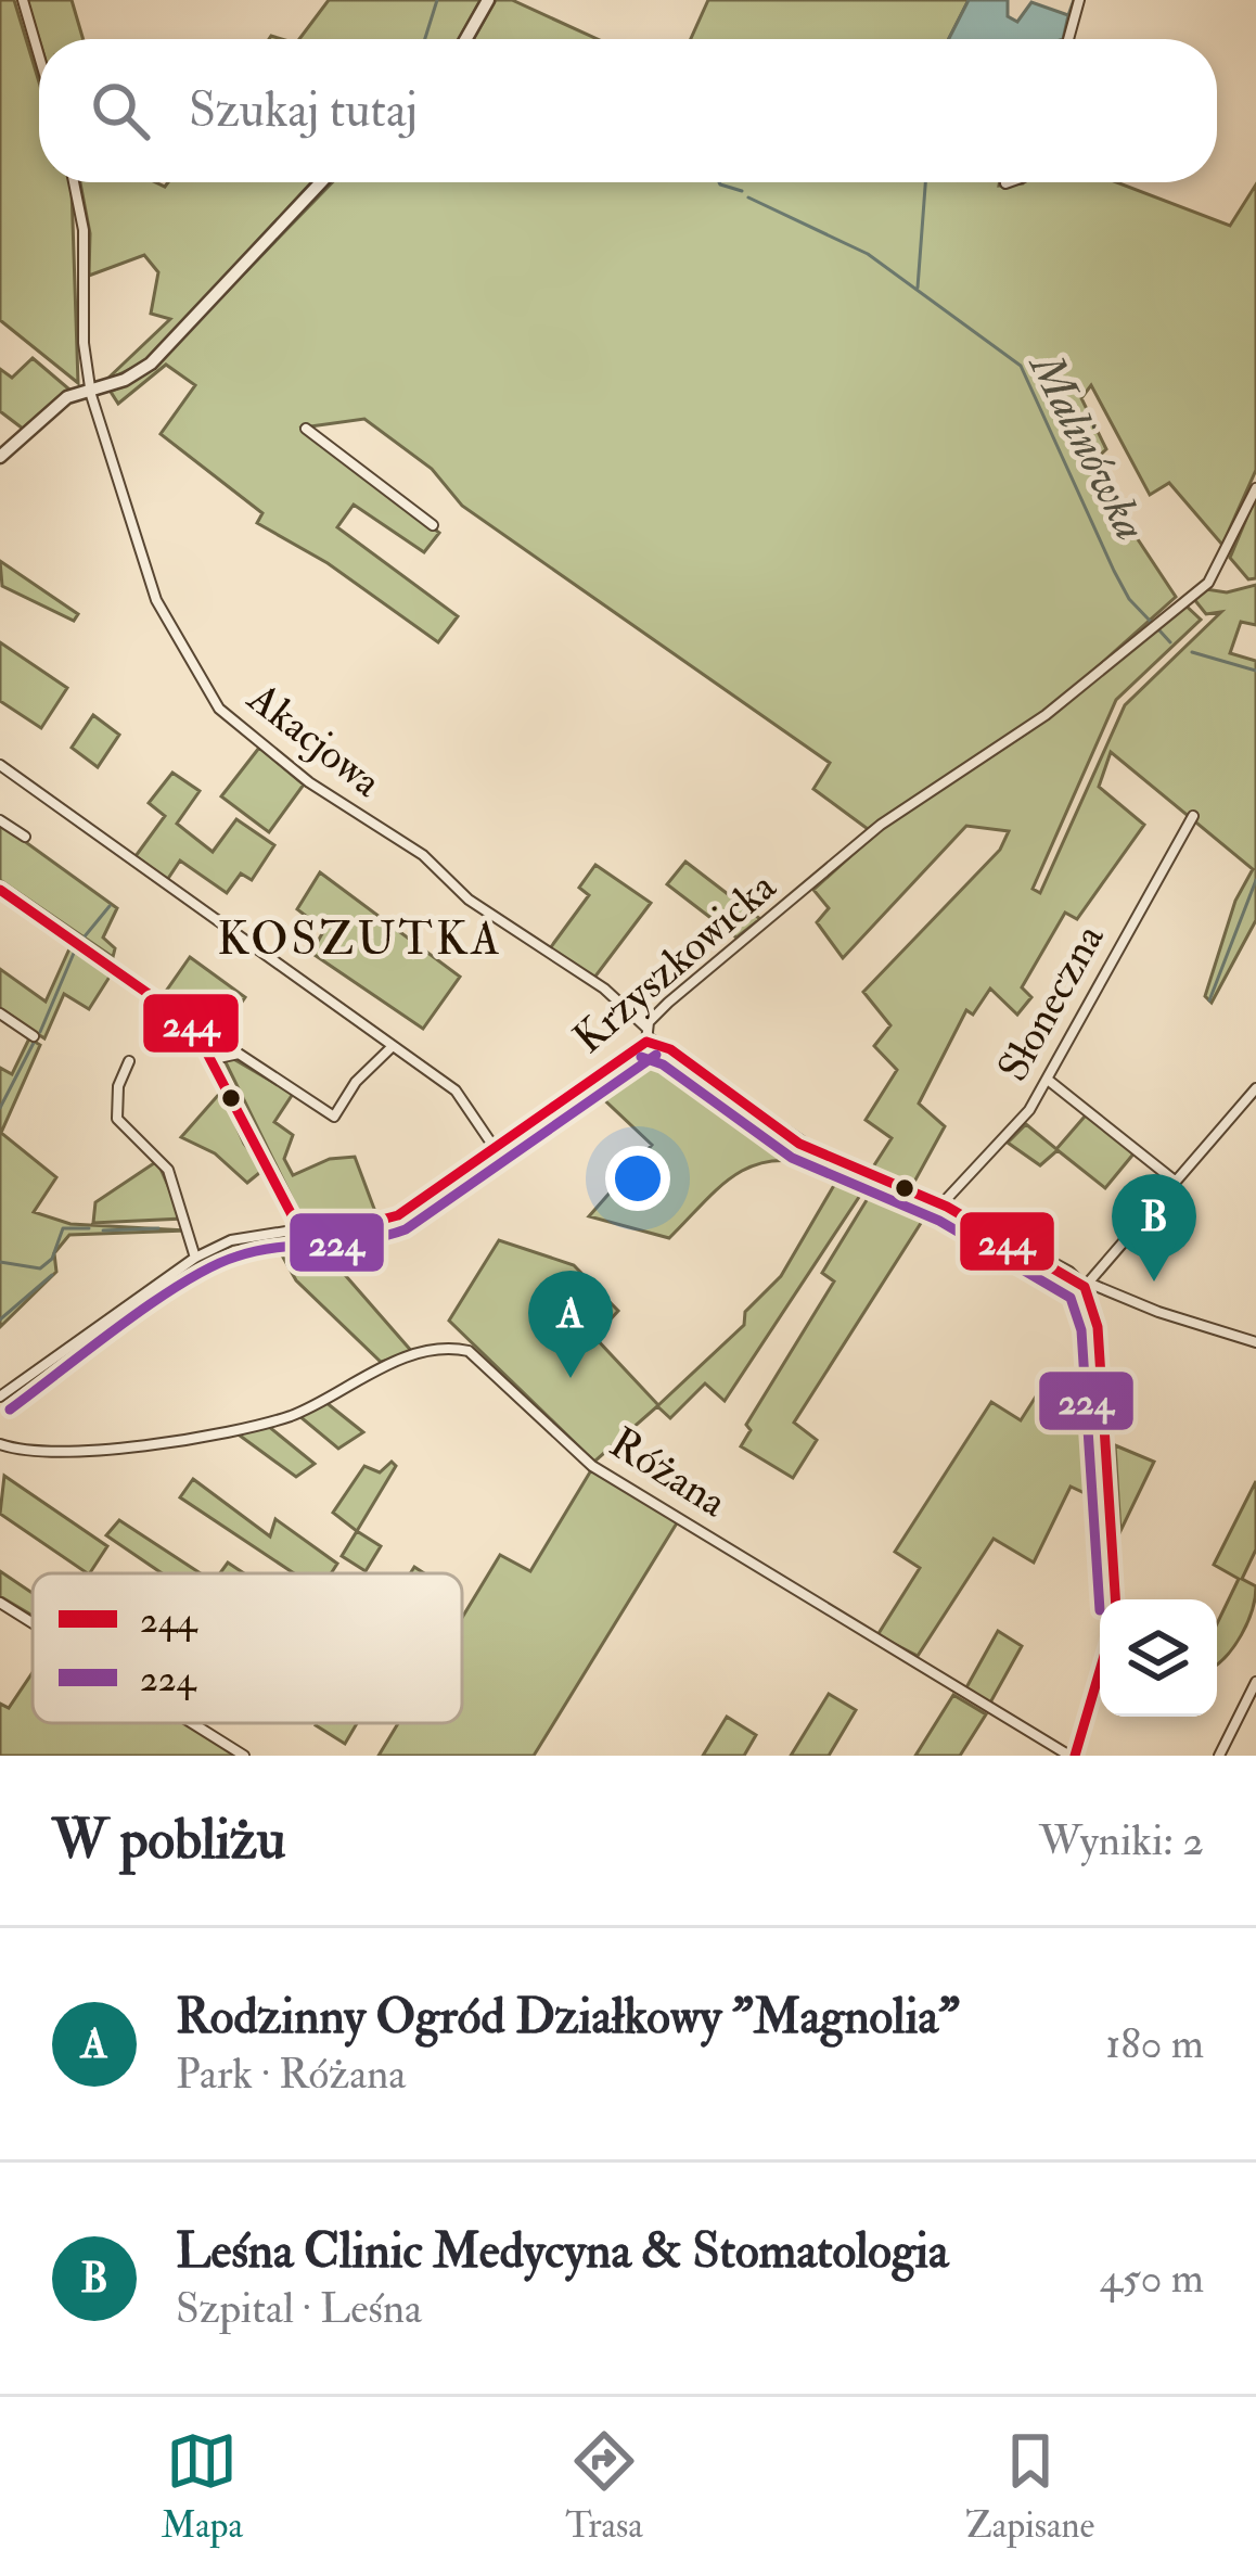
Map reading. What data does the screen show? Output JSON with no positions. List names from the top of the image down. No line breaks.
{"streets":{"street":["Akacjowa","Krzyszkowicka","Słoneczna","Różana"]},"crossings":[["Akacjowa","Krzyszkowicka"]],"districts":["KOSZUTKA"],"water":["Malinówka"],"lines":["transit line 244","transit line 224"],"legend":["244","224"],"page":{"search":"Szukaj tutaj","pins":["B","A"],"heading":["W pobliżu","Wyniki: 2"],"list":[{"mark":"A","name":"Rodzinny Ogród Działkowy \"Magnolia\"","note":"Park · Różana","value":"180 m"},{"mark":"B","name":"Leśna Clinic Medycyna & Stomatologia","note":"Szpital · Leśna","value":"450 m"}],"nav":["Mapa","Trasa","Zapisane"]}}
